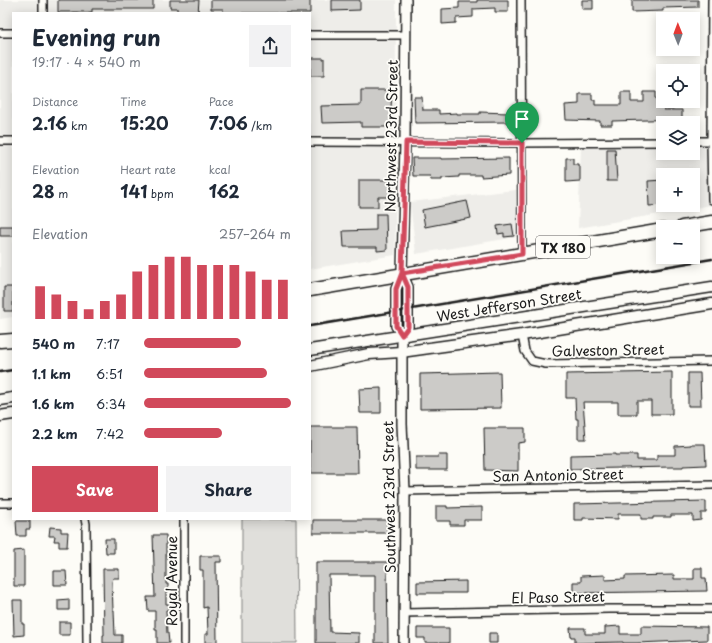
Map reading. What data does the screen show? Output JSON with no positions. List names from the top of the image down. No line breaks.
{"streets":{"main road":["TX 180","West Jefferson Street"],"street":["Northwest 23rd Street","Galveston Street","San Antonio Street","Southwest 23rd Street","Royal Avenue","El Paso Street"]},"crossings":[["Northwest 23rd Street","TX 180"],["Northwest 23rd Street","West Jefferson Street"],["Northwest 23rd Street","Southwest 23rd Street"],["San Antonio Street","Southwest 23rd Street"],["Southwest 23rd Street","El Paso Street"]],"north":"top","page":{"map_buttons":["+","−"],"heading":["Evening run","19:17 · 4 × 540 m"],"stats":[["Distance","2.16 km"],["Time","15:20"],["Pace","7:06 /km"],["Elevation","28 m"],["Heart rate","141 bpm"],["kcal","162"]],"chart":["Elevation","257–264 m"],"list":[{"name":"540 m","note":"7:17"},{"name":"1.1 km","note":"6:51"},{"name":"1.6 km","note":"6:34"},{"name":"2.2 km","note":"7:42"}],"buttons":["Save","Share"]}}
